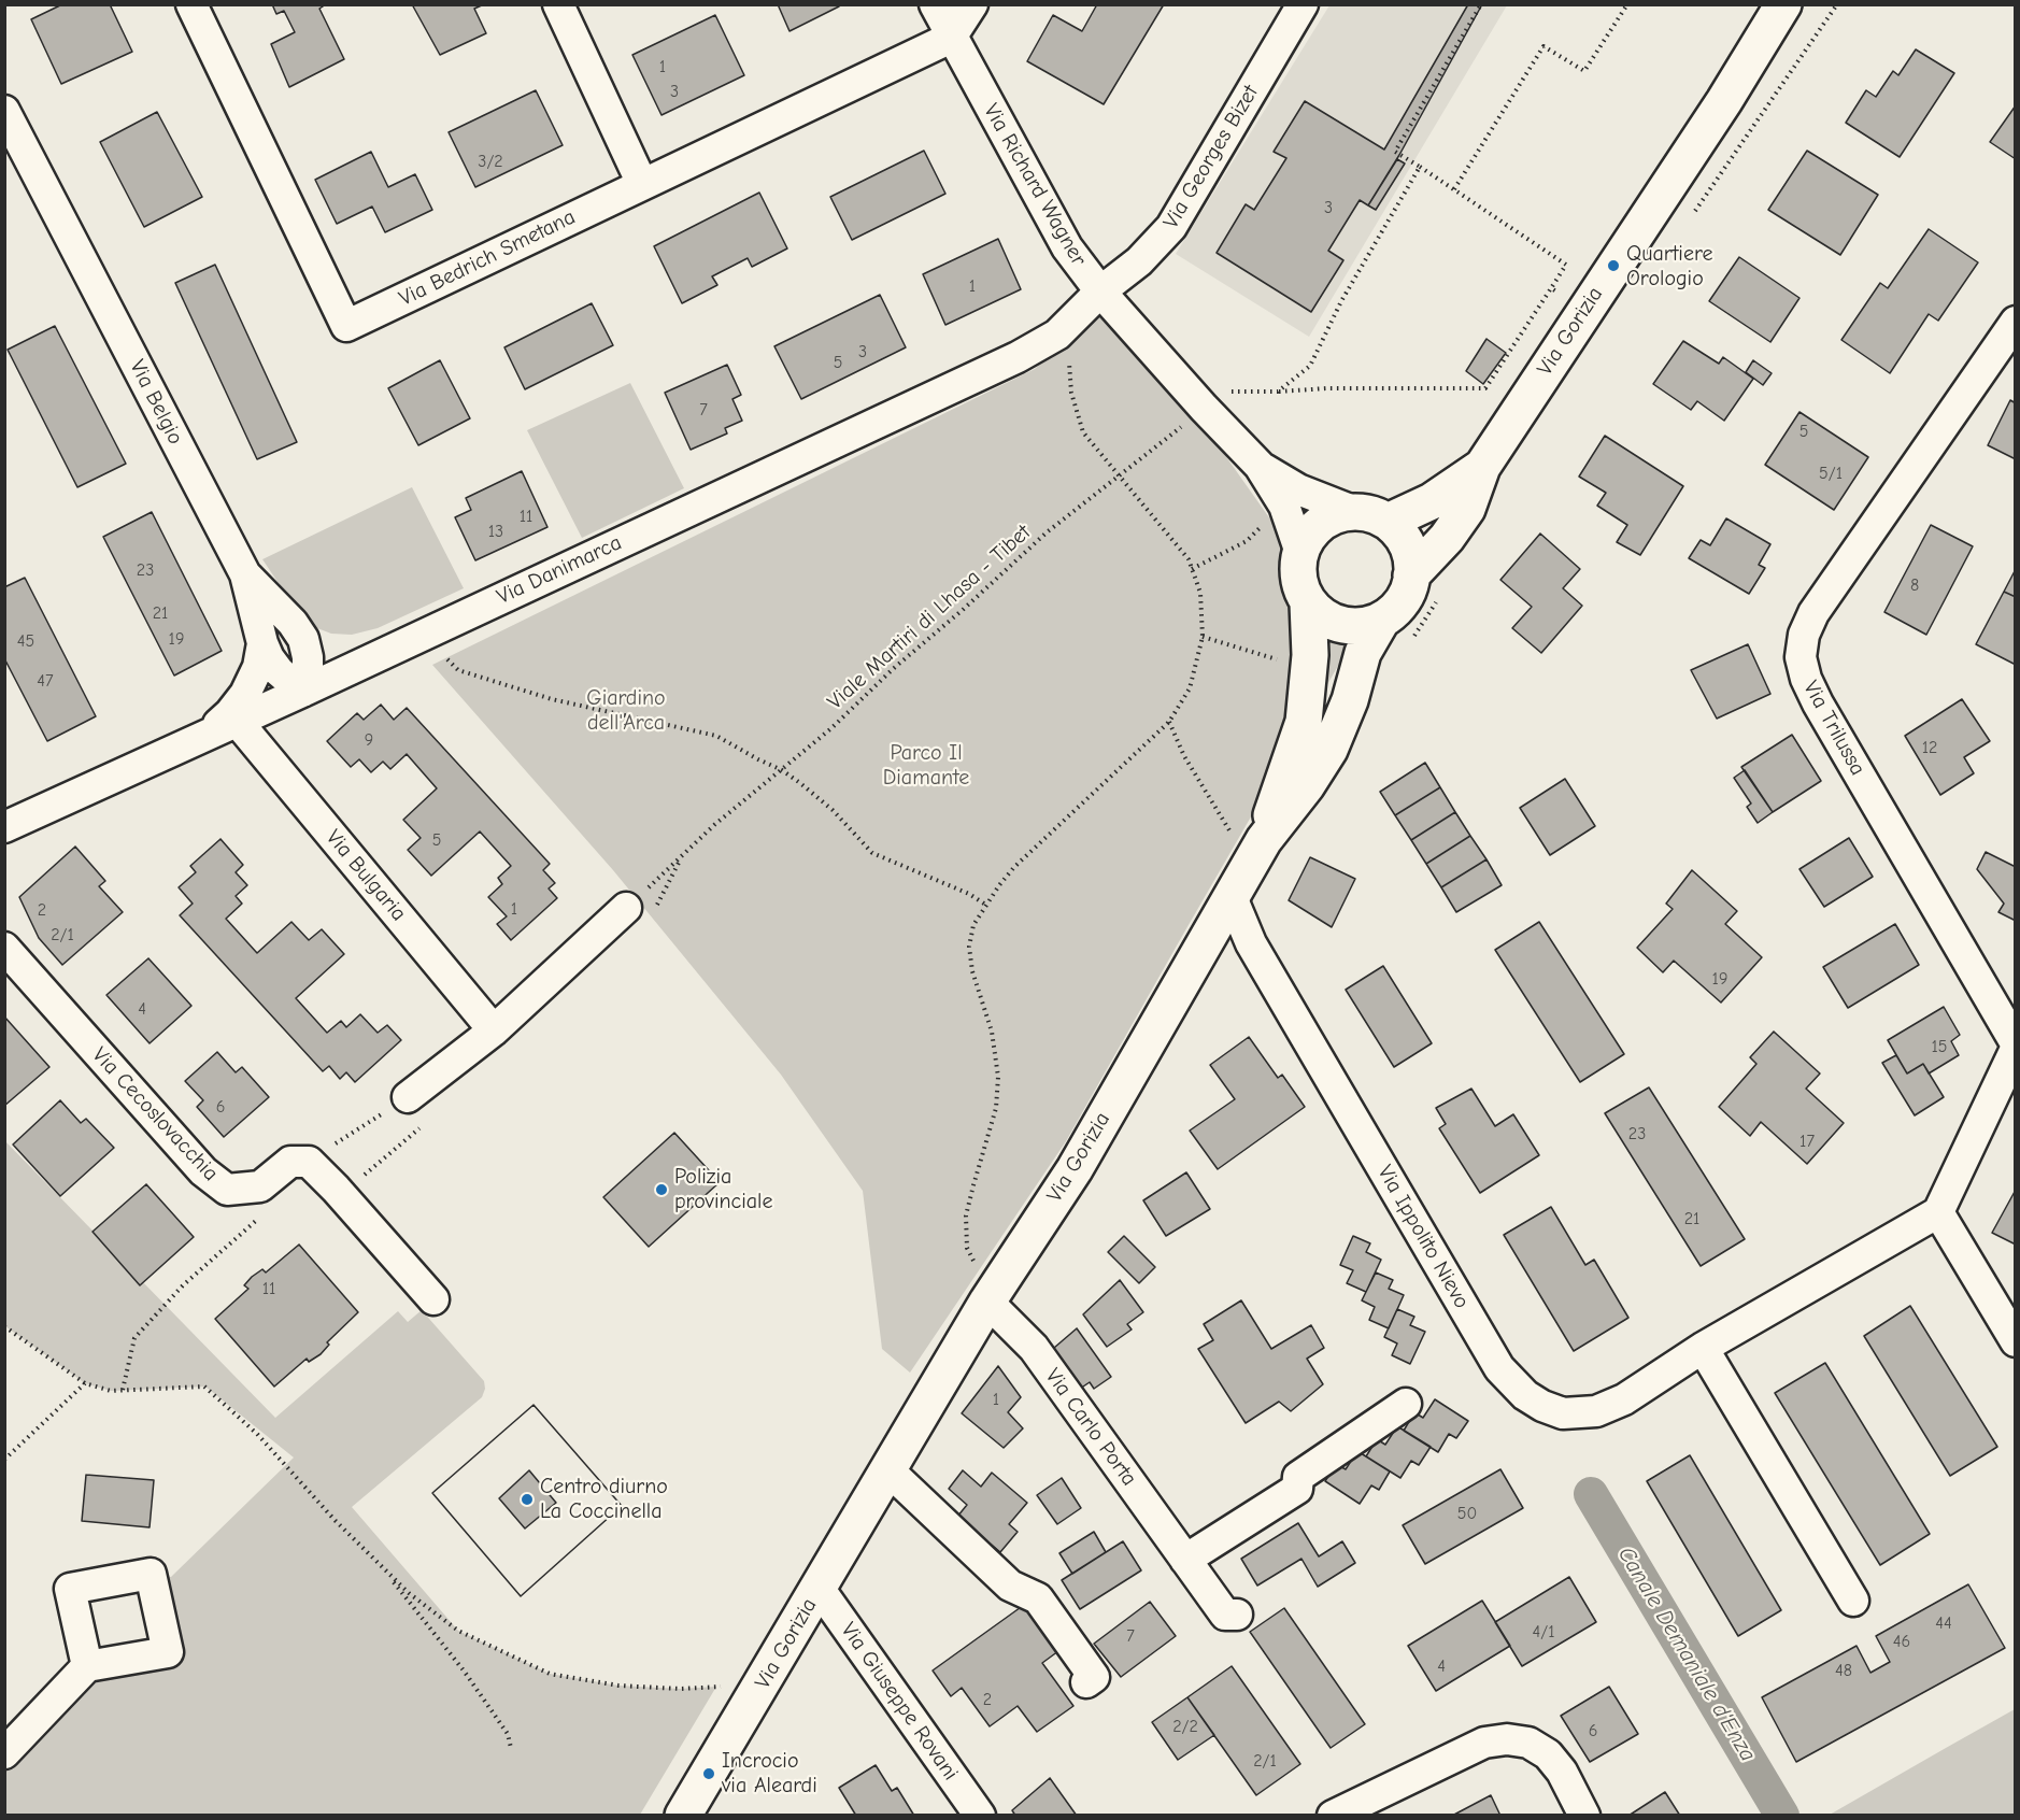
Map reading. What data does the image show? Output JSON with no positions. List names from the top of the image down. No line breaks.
{"streets":{"main road":["Via Gorizia"],"street":["Via Georges Bizet","Via Richard Wagner","Via Bedrich Smetana","Via Belgio","Via Danimarca","Via Trilussa","Via Bulgaria","Via Cecoslovacchia","Via Ippolito Nievo","Via Carlo Porta","Via Giuseppe Rovani"],"path":["Viale Martiri di Lhasa - Tibet"]},"crossings":[["Via Georges Bizet","Via Richard Wagner"],["Via Georges Bizet","Via Danimarca"],["Via Richard Wagner","Via Bedrich Smetana"],["Via Richard Wagner","Via Gorizia"],["Via Richard Wagner","Via Danimarca"],["Via Richard Wagner","Viale Martiri di Lhasa - Tibet"],["Via Gorizia","Via Ippolito Nievo"],["Via Gorizia","Via Carlo Porta"],["Via Gorizia","Via Giuseppe Rovani"],["Via Belgio","Via Danimarca"],["Via Danimarca","Via Bulgaria"]],"water":["Canale Demaniale d'Enza"],"parks":["Giardino dell'Arca","Parco Il Diamante"],"places":["Quartiere Orologio","Polizia provinciale","Centro diurno La Coccinella","Incrocio via Aleardi"],"house_numbers":["1","3","3/2","3","1","3","5","7","5","5/1","11","13","23","8","21","19","45","47","9","12","5","1","2","2/1","19","4","15","6","23","17","21","11","1","50","44","4/1","7","46","4","48","2","2/2","6","2/1"]}
